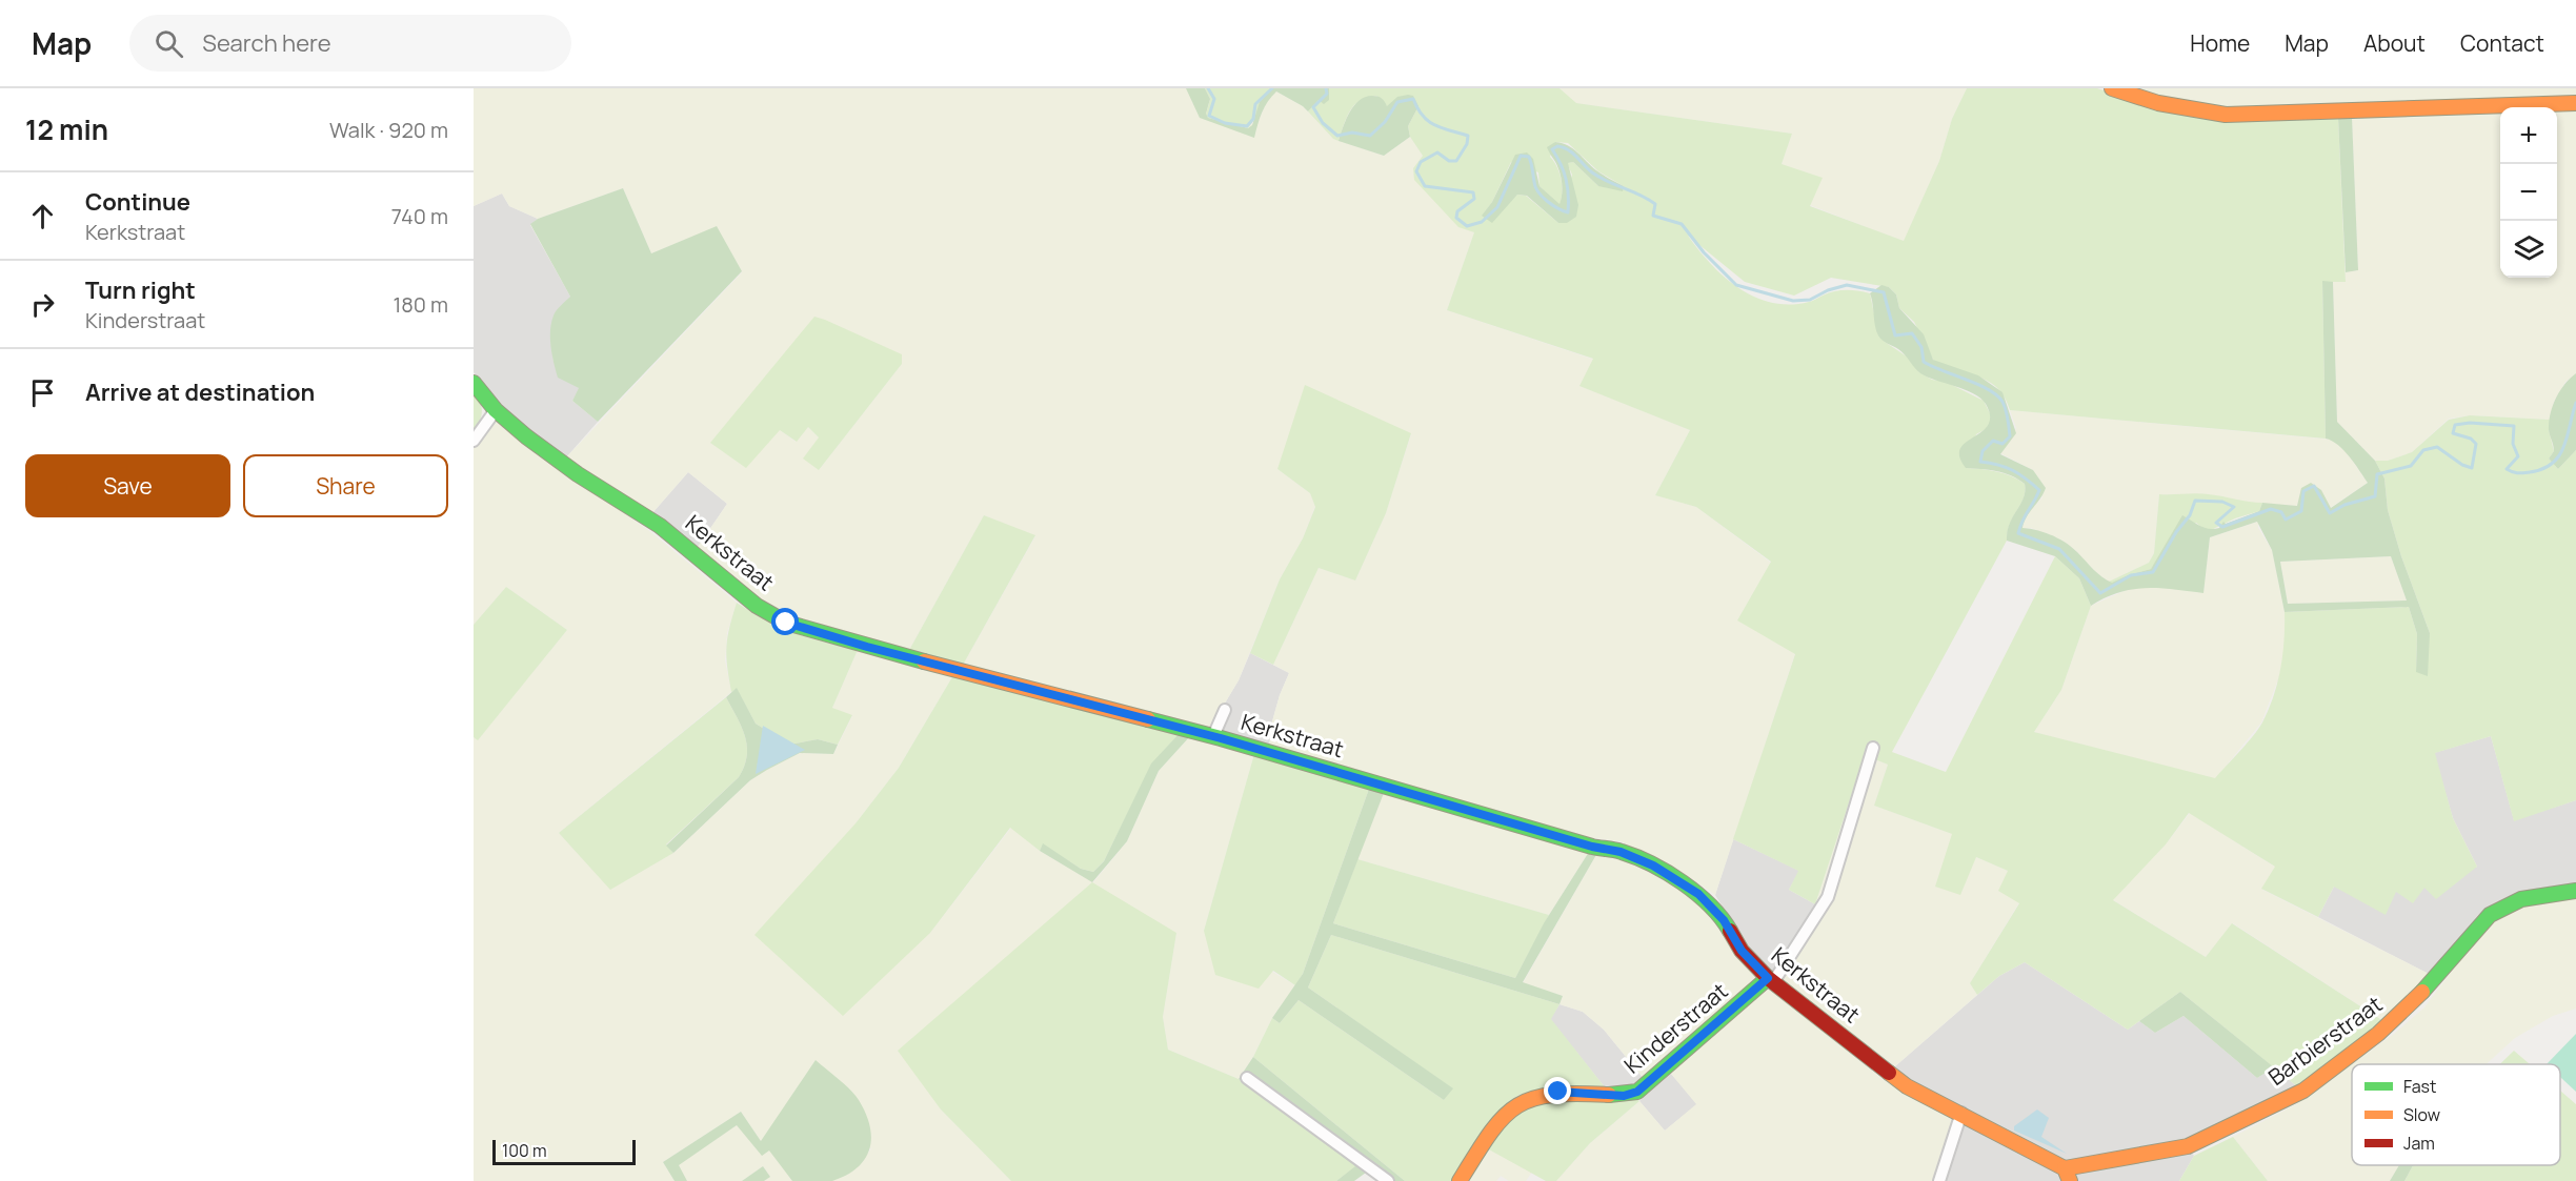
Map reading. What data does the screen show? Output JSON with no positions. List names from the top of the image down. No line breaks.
{"streets":{"street":["Kerkstraat","Kinderstraat","Barbierstraat"]},"crossings":[["Kerkstraat","Kinderstraat"],["Kerkstraat","Barbierstraat"]],"legend":["Fast","Slow","Jam"],"scale_bar":"100 m","page":{"header":"Map","search":"Search here","nav":["Home","Map","About","Contact"],"heading":["12 min","Walk · 920 m"],"map_buttons":["+","−"],"list":[["Continue","Kerkstraat","740 m"],["Turn right","Kinderstraat","180 m"],"Arrive at destination"],"buttons":["Save","Share"],"scale":"100 m"}}
